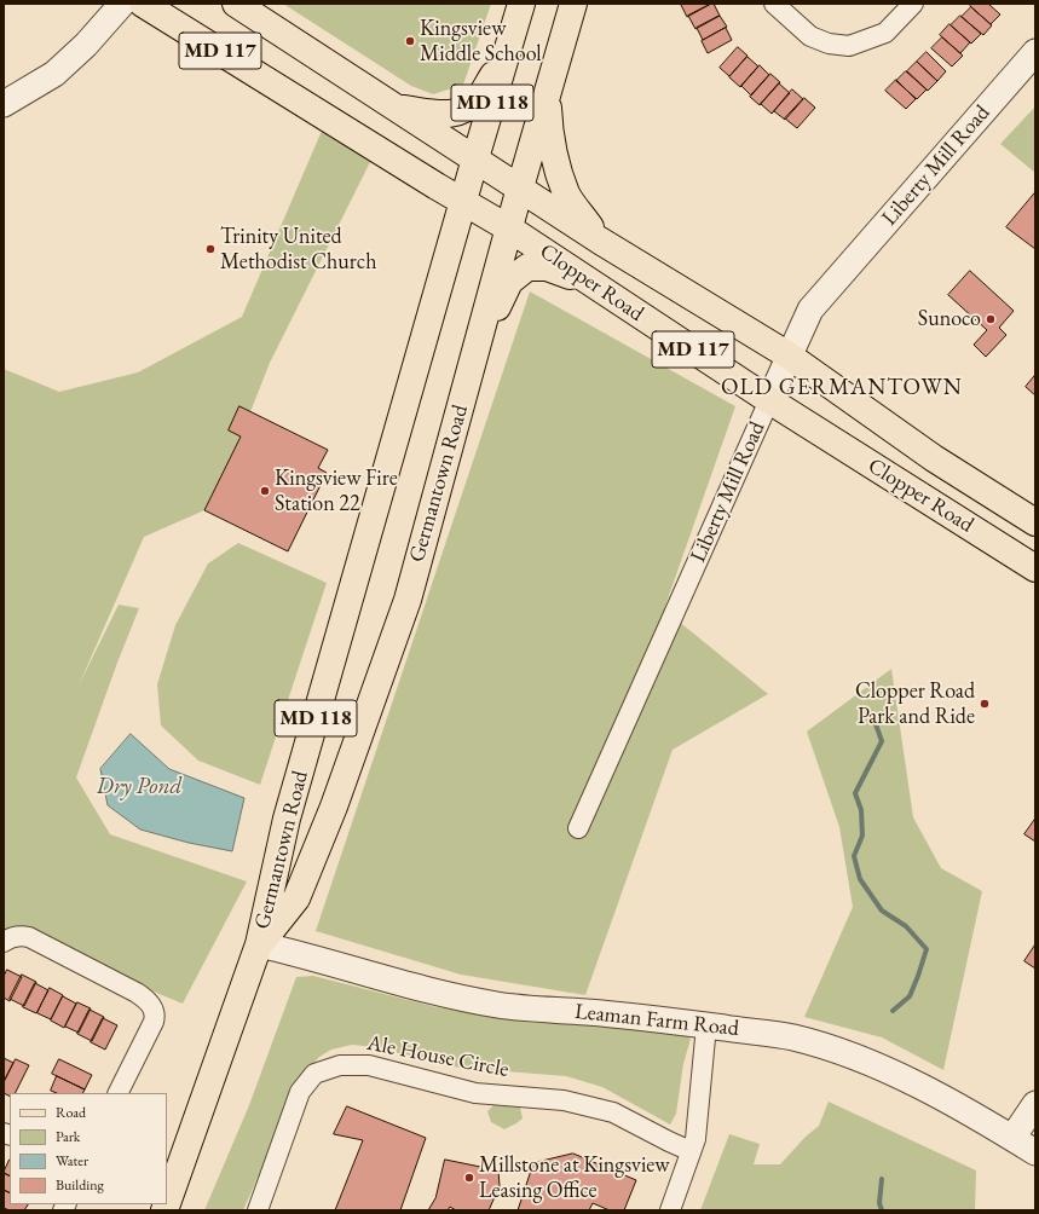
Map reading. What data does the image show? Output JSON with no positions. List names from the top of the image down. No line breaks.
{"streets":{"main road":["MD 117","MD 118","Clopper Road","Germantown Road"],"street":["Liberty Mill Road","Leaman Farm Road","Ale House Circle"]},"crossings":[["Liberty Mill Road","Clopper Road"],["Clopper Road","Germantown Road"],["Germantown Road","Leaman Farm Road"]],"districts":["OLD GERMANTOWN"],"water":["Dry Pond"],"places":["Kingsview Middle School","Trinity United Methodist Church","Sunoco","Kingsview Fire Station 22","Clopper Road Park and Ride","Millstone at Kingsview Leasing Office"],"legend":["Road","Park","Water","Building"]}
